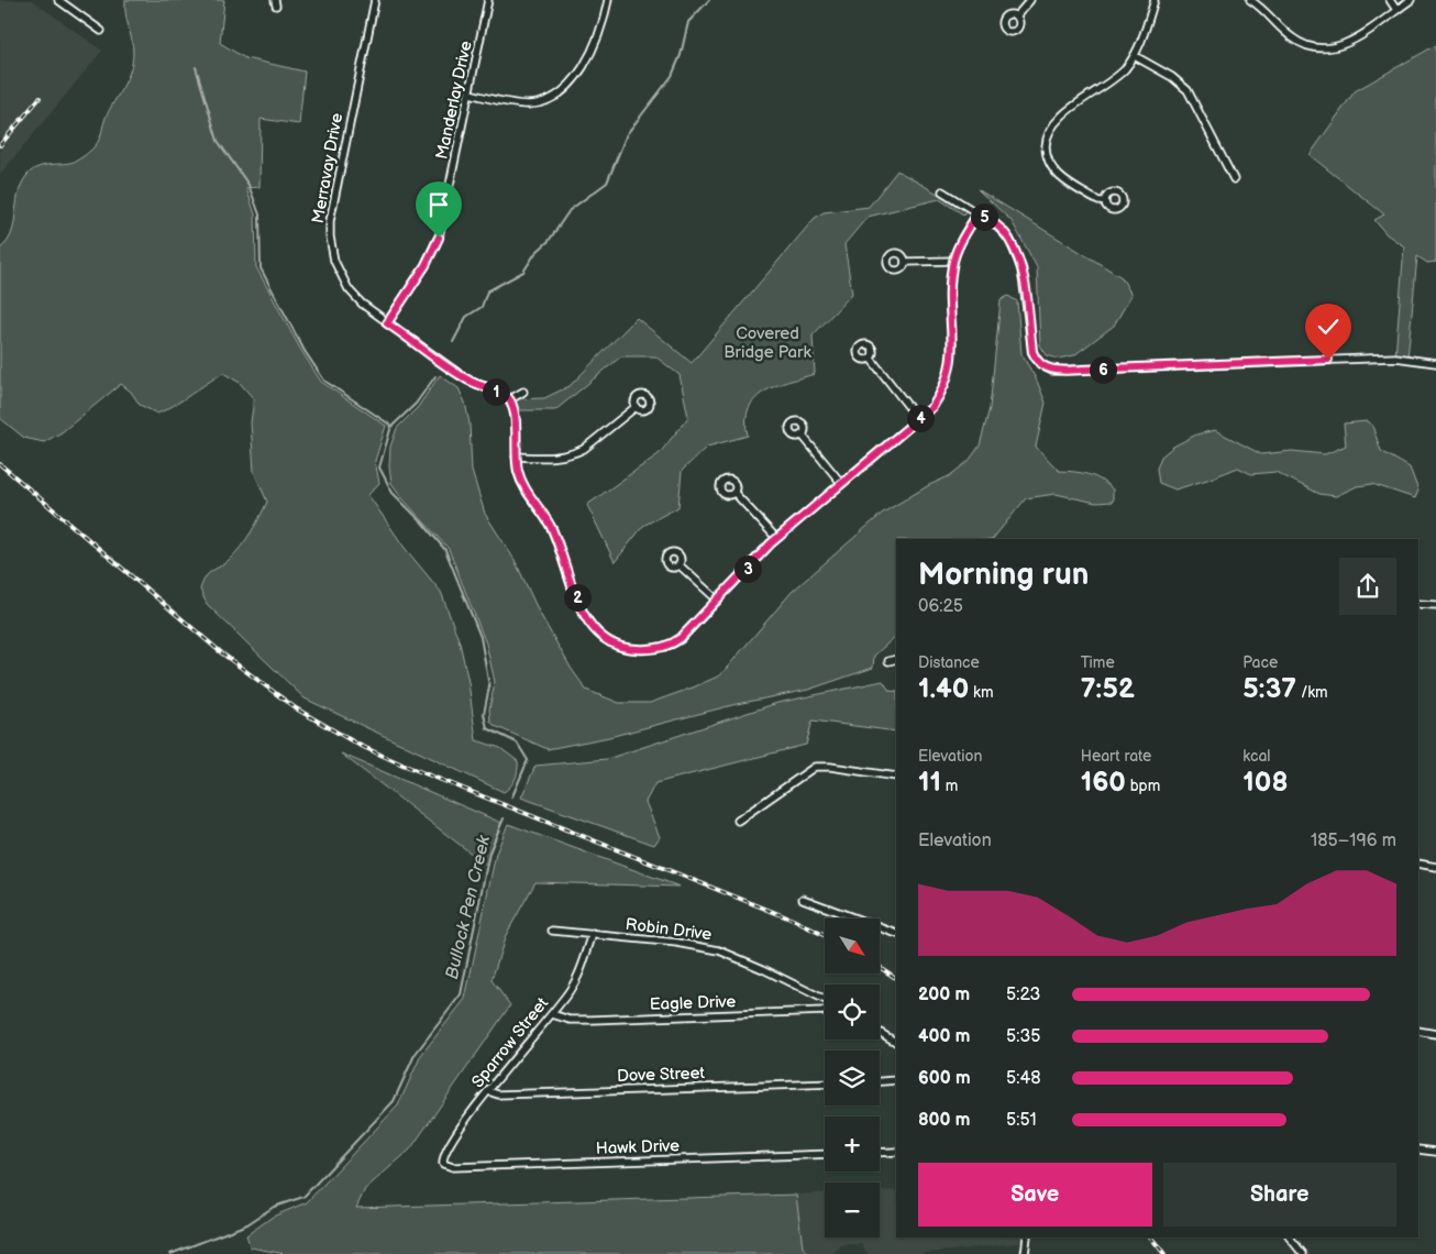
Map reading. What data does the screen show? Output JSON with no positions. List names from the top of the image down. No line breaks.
{"streets":{"street":["Manderlay Drive","Merravay Drive","Robin Drive","Eagle Drive","Sparrow Street","Dove Street","Hawk Drive"]},"crossings":[["Manderlay Drive","Merravay Drive"],["Robin Drive","Sparrow Street"],["Eagle Drive","Sparrow Street"],["Sparrow Street","Dove Street"],["Sparrow Street","Hawk Drive"]],"water":["Bullock Pen Creek"],"parks":["Covered Bridge Park"],"north":"bottom right","page":{"pins":["5","6","1","4","3","2"],"heading":["Morning run","06:25"],"stats":[["Distance","1.40 km"],["Time","7:52"],["Pace","5:37 /km"],["Elevation","11 m"],["Heart rate","160 bpm"],["kcal","108"]],"chart":["Elevation","185–196 m"],"map_buttons":["+","−"],"list":[{"name":"200 m","note":"5:23"},{"name":"400 m","note":"5:35"},{"name":"600 m","note":"5:48"},{"name":"800 m","note":"5:51"}],"buttons":["Save","Share"]}}
